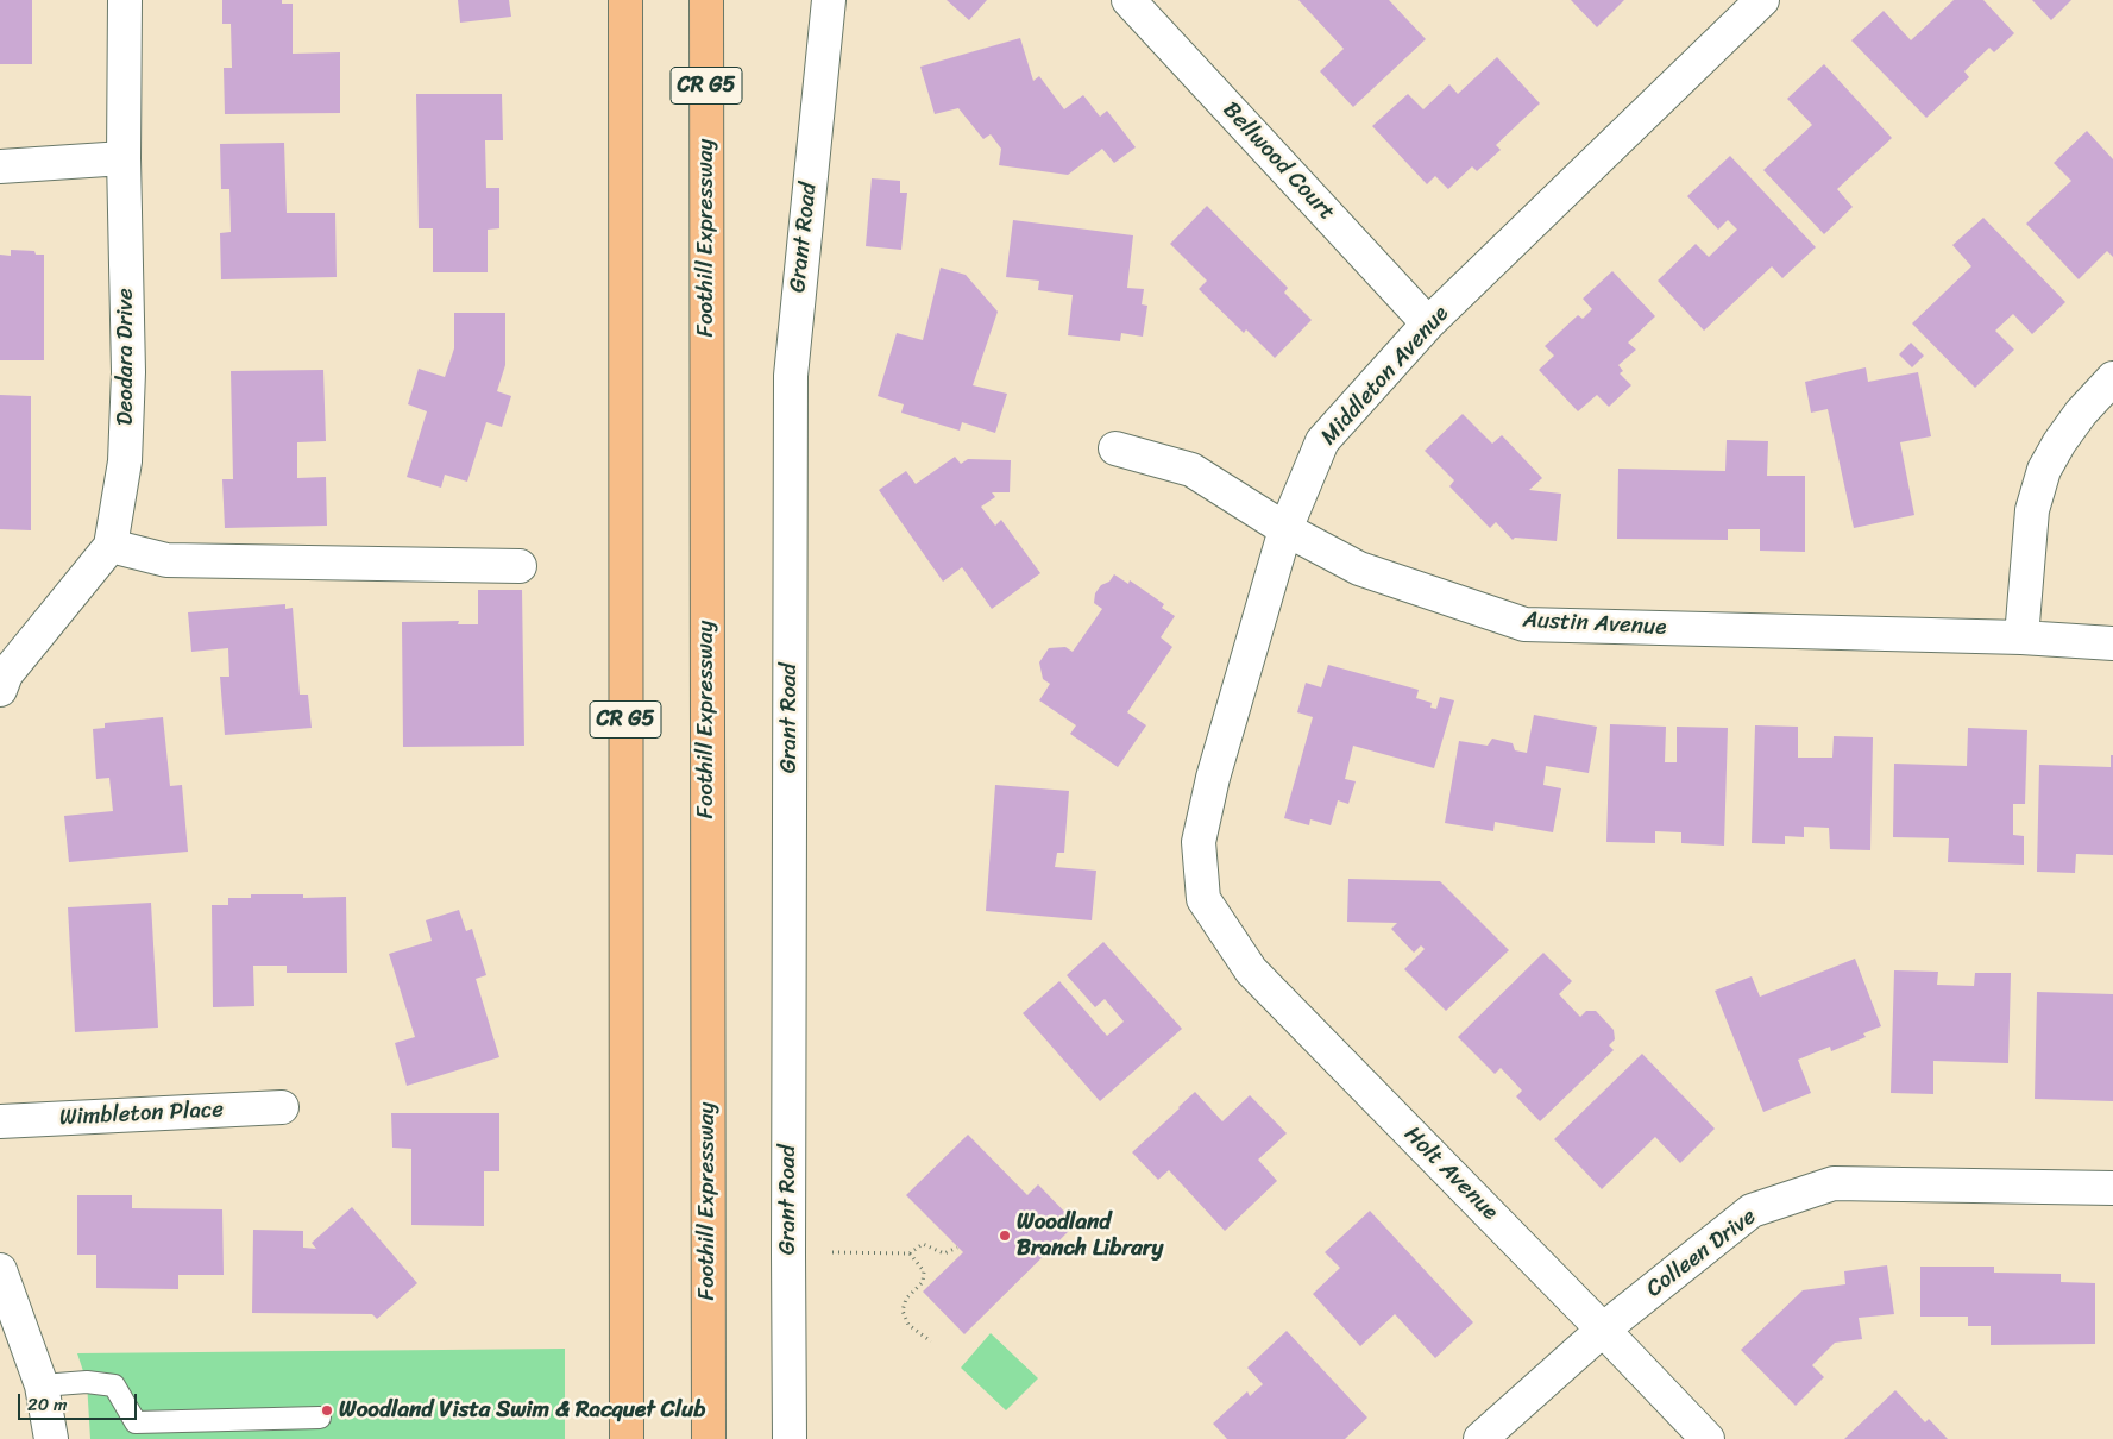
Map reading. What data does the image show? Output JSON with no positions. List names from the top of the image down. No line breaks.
{"streets":{"highway":["CR G5","Foothill Expressway"],"street":["Bellwood Court","Grant Road","Deodara Drive","Middleton Avenue","Austin Avenue","Wimbleton Place","Holt Avenue","Colleen Drive"]},"crossings":[["Bellwood Court","Middleton Avenue"],["Middleton Avenue","Austin Avenue"],["Middleton Avenue","Holt Avenue"],["Holt Avenue","Colleen Drive"]],"places":["Woodland Branch Library","Woodland Vista Swim & Racquet Club"],"scale_bar":"20 m"}
